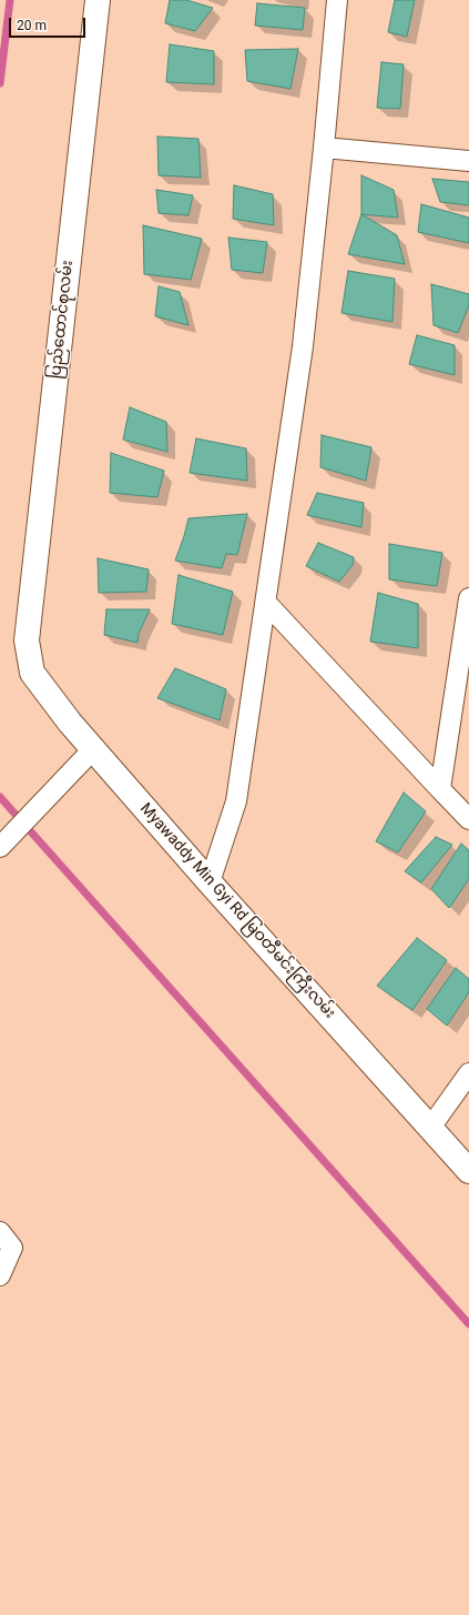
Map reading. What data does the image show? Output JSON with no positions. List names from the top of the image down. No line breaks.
{"streets":{"main road":["ပြည်ထောင်စုလမ်း","Myawaddy Min Gyi Rd မြဝတီမင်းကြီးလမ်း"]},"crossings":[["ပြည်ထောင်စုလမ်း","Myawaddy Min Gyi Rd မြဝတီမင်းကြီးလမ်း"]],"scale_bar":"20 m"}
